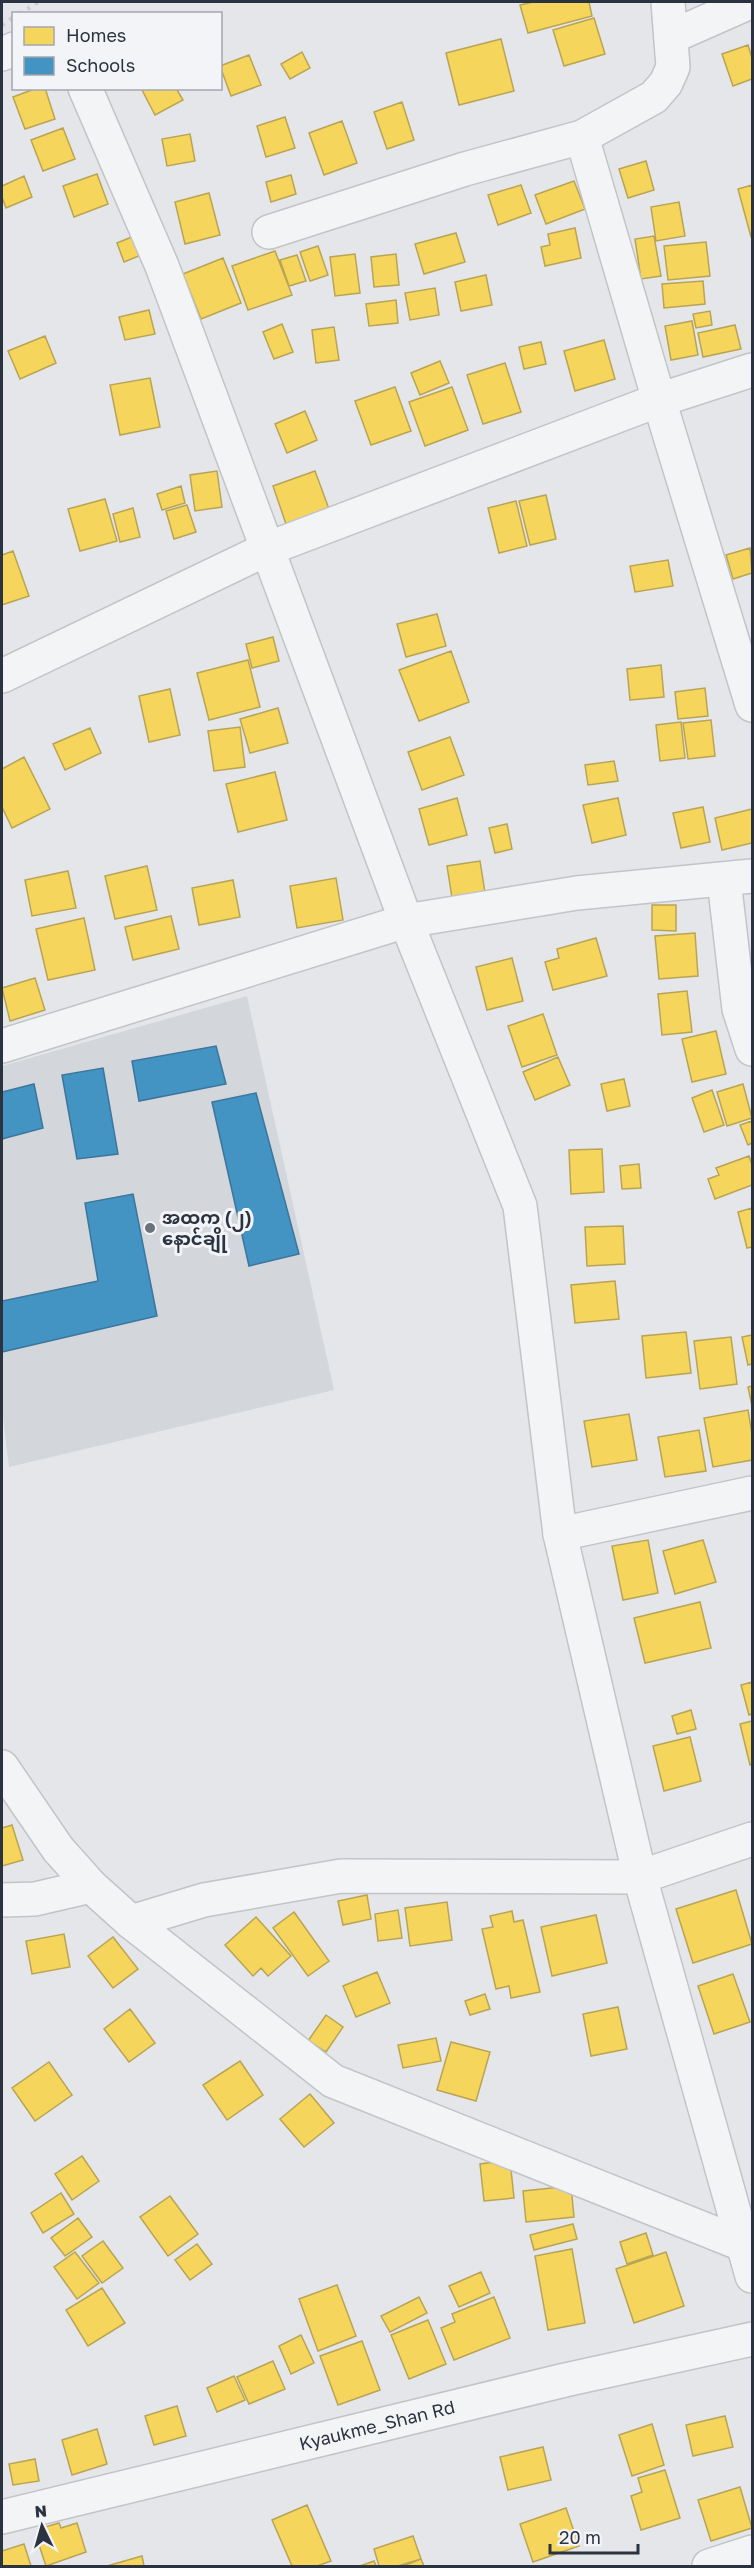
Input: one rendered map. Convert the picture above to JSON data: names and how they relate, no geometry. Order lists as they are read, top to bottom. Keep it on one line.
{"streets":{"street":["Kyaukme_Shan Rd"]},"places":["အထက (၂) နောင်ချို"],"legend":["Homes","Schools"],"scale_bar":"20 m","north":"top"}
